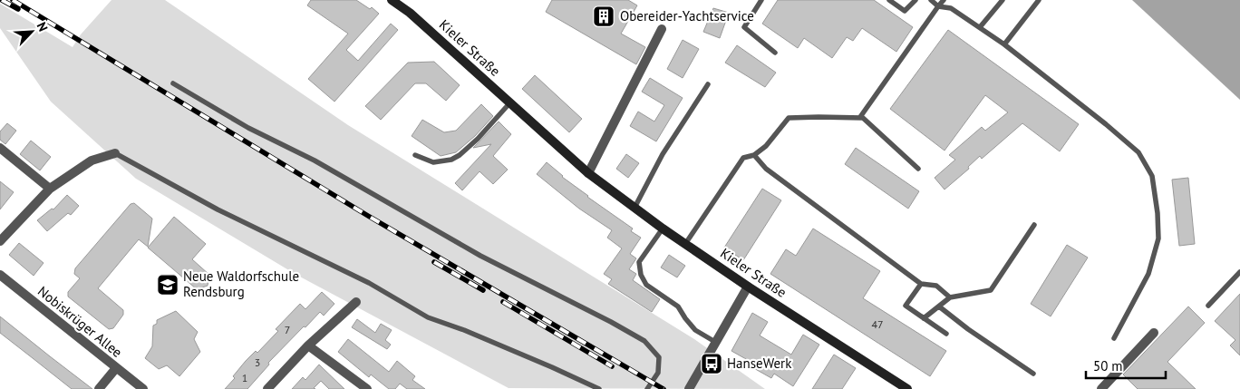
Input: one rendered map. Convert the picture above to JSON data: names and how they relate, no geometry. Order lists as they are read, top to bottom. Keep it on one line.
{"streets":{"main road":["Kieler Straße"],"street":["Nobiskrüger Allee"]},"places":{"building":["Obereider-Yachtservice"],"school or university":["Neue Waldorfschule Rendsburg"],"bus stop":["HanseWerk"]},"house_numbers":["47","7","3","1"],"scale_bar":"50 m","north":"top right"}
